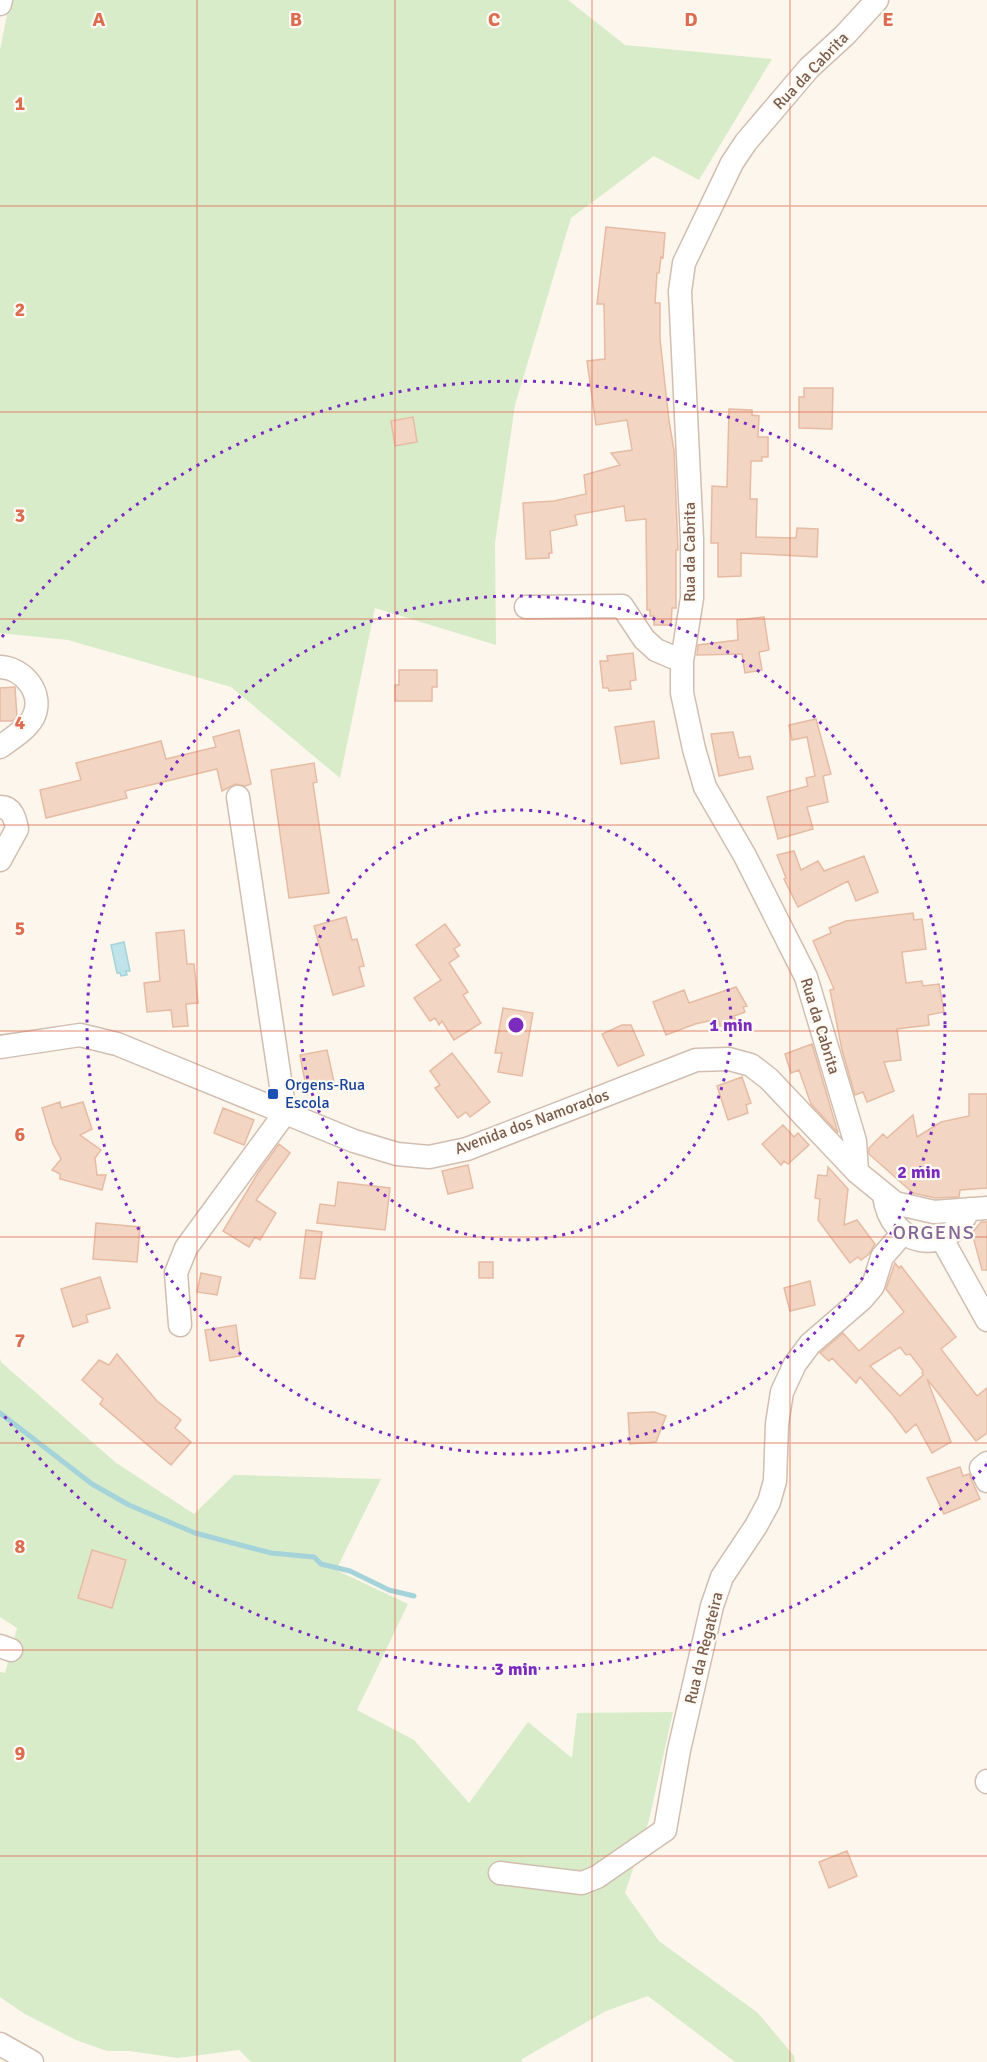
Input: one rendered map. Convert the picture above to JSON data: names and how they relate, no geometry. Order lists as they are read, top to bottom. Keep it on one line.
{"streets":{"street":["Rua da Cabrita","Avenida dos Namorados","Rua da Regateira"]},"crossings":[["Rua da Cabrita","Avenida dos Namorados"]],"districts":["ORGENS"],"places":{"transit":["Orgens-Rua Escola"]},"grid":{"columns":["A","B","C","D","E"],"rows":["1","2","3","4","5","6","7","8","9"]},"rings":["1 min","2 min","3 min"]}
